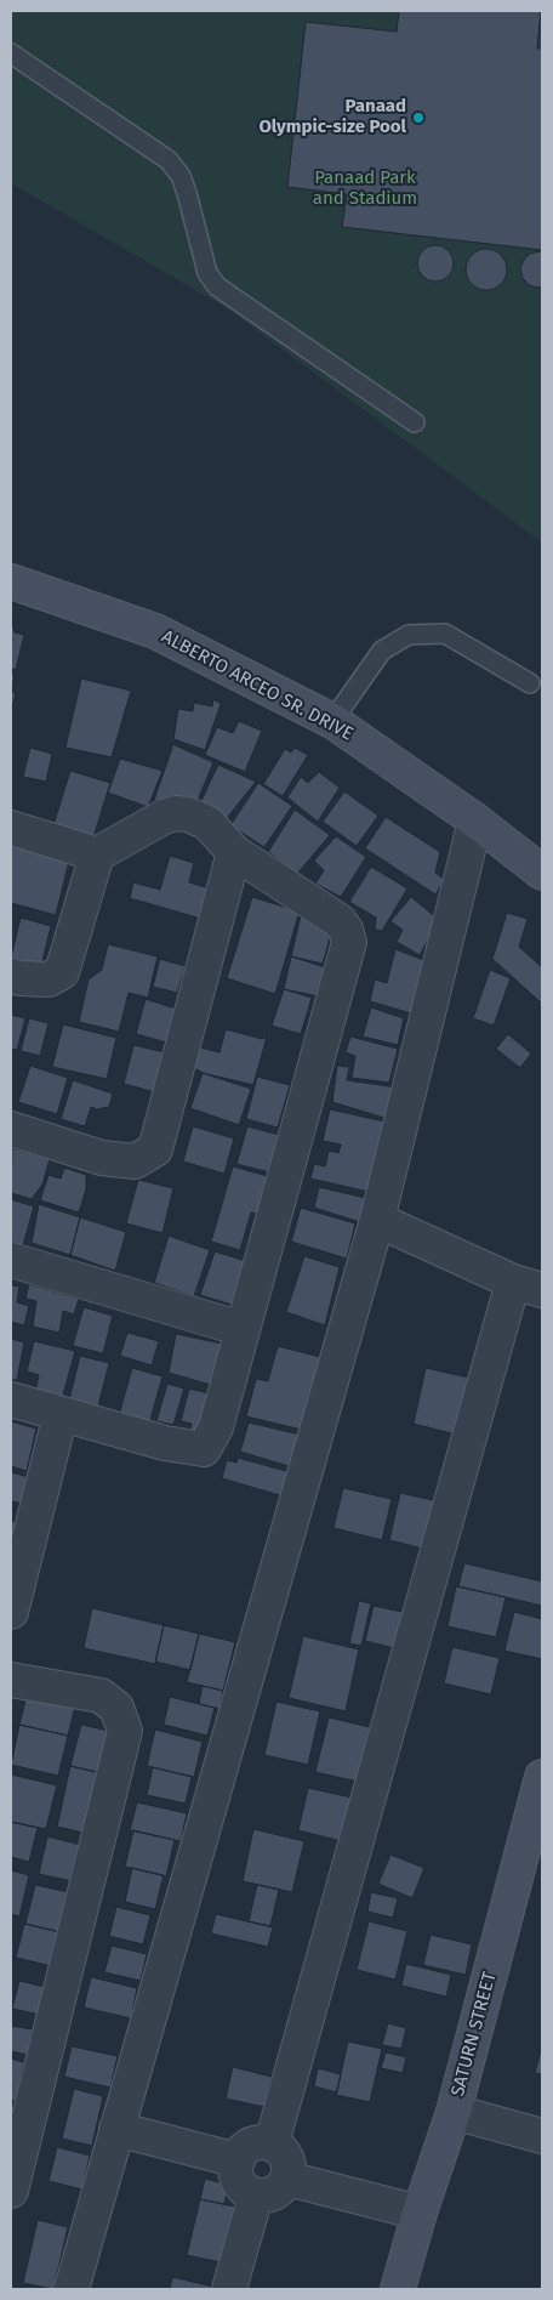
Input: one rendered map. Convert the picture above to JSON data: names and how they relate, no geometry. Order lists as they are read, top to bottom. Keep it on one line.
{"streets":{"street":["ALBERTO ARCEO SR. DRIVE","SATURN STREET"]},"parks":["Panaad Park and Stadium"],"places":["Panaad Olympic-size Pool"]}
